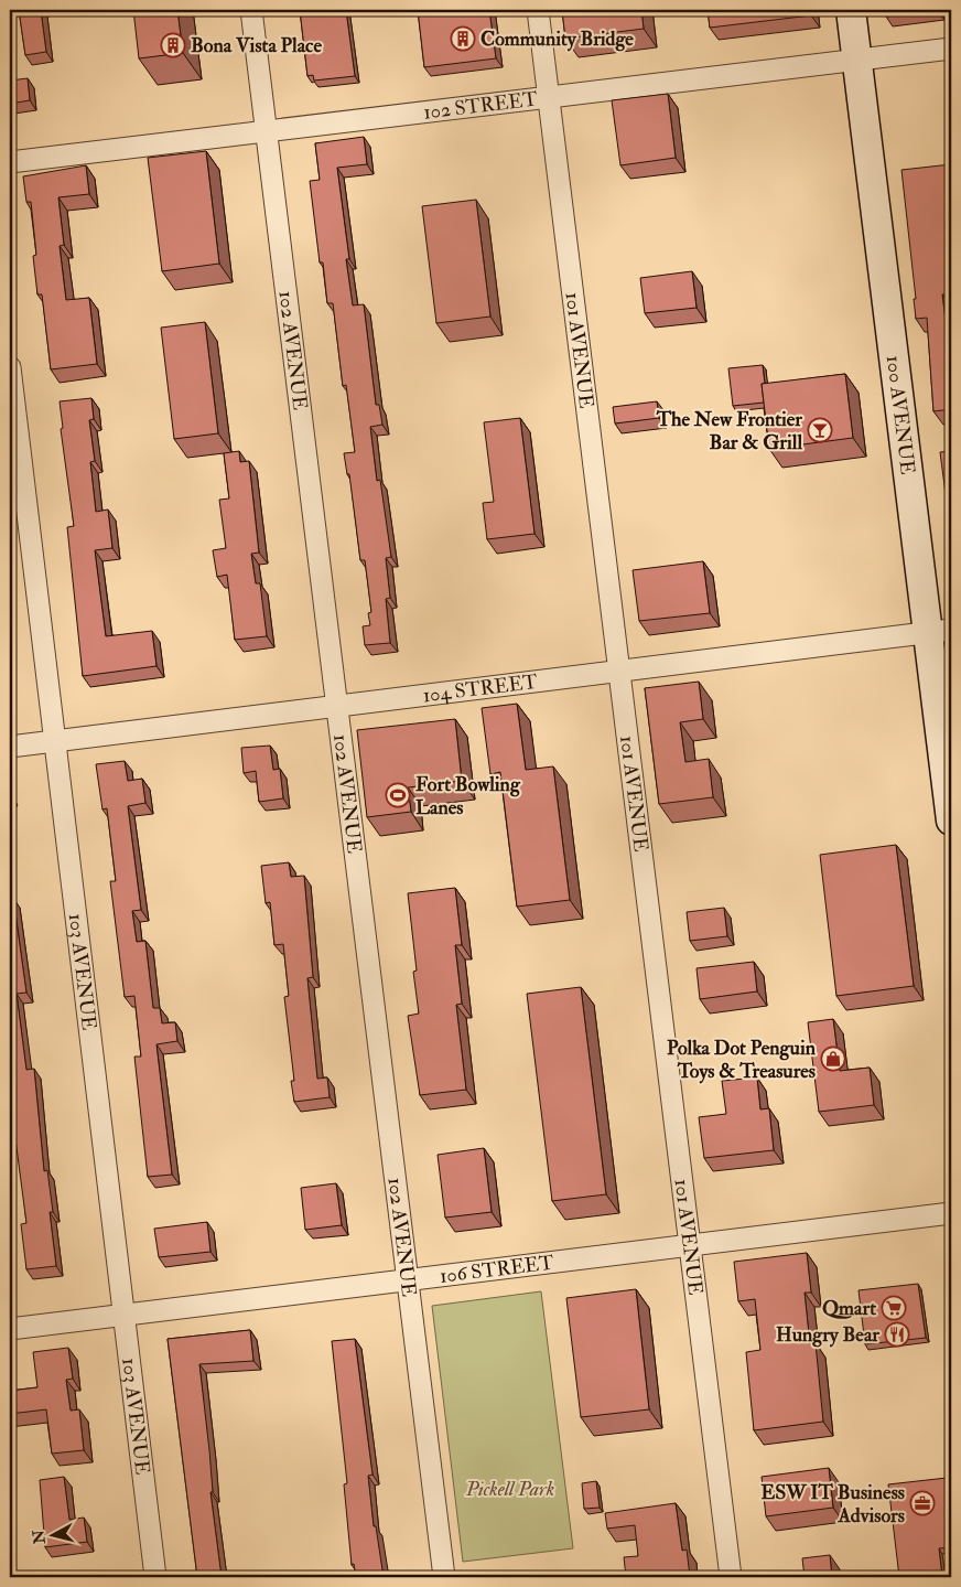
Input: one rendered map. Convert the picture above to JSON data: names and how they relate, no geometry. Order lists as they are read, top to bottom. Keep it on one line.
{"streets":{"main road":["100 AVENUE"],"street":["102 STREET","102 AVENUE","101 AVENUE","104 STREET","103 AVENUE","106 STREET"]},"crossings":[["102 STREET","102 AVENUE"],["102 STREET","101 AVENUE"],["102 STREET","100 AVENUE"],["102 AVENUE","104 STREET"],["102 AVENUE","106 STREET"],["101 AVENUE","104 STREET"],["101 AVENUE","106 STREET"],["100 AVENUE","104 STREET"],["104 STREET","103 AVENUE"],["103 AVENUE","106 STREET"]],"parks":["Pickell Park"],"places":{"building":["Community Bridge","Bona Vista Place"],"bar":["The New Frontier Bar & Grill"],"sports":["Fort Bowling Lanes"],"shop":["Polka Dot Penguin Toys & Treasures"],"supermarket":["Qmart"],"restaurant":["Hungry Bear"],"office":["ESW IT Business Advisors"]},"north":"left"}
